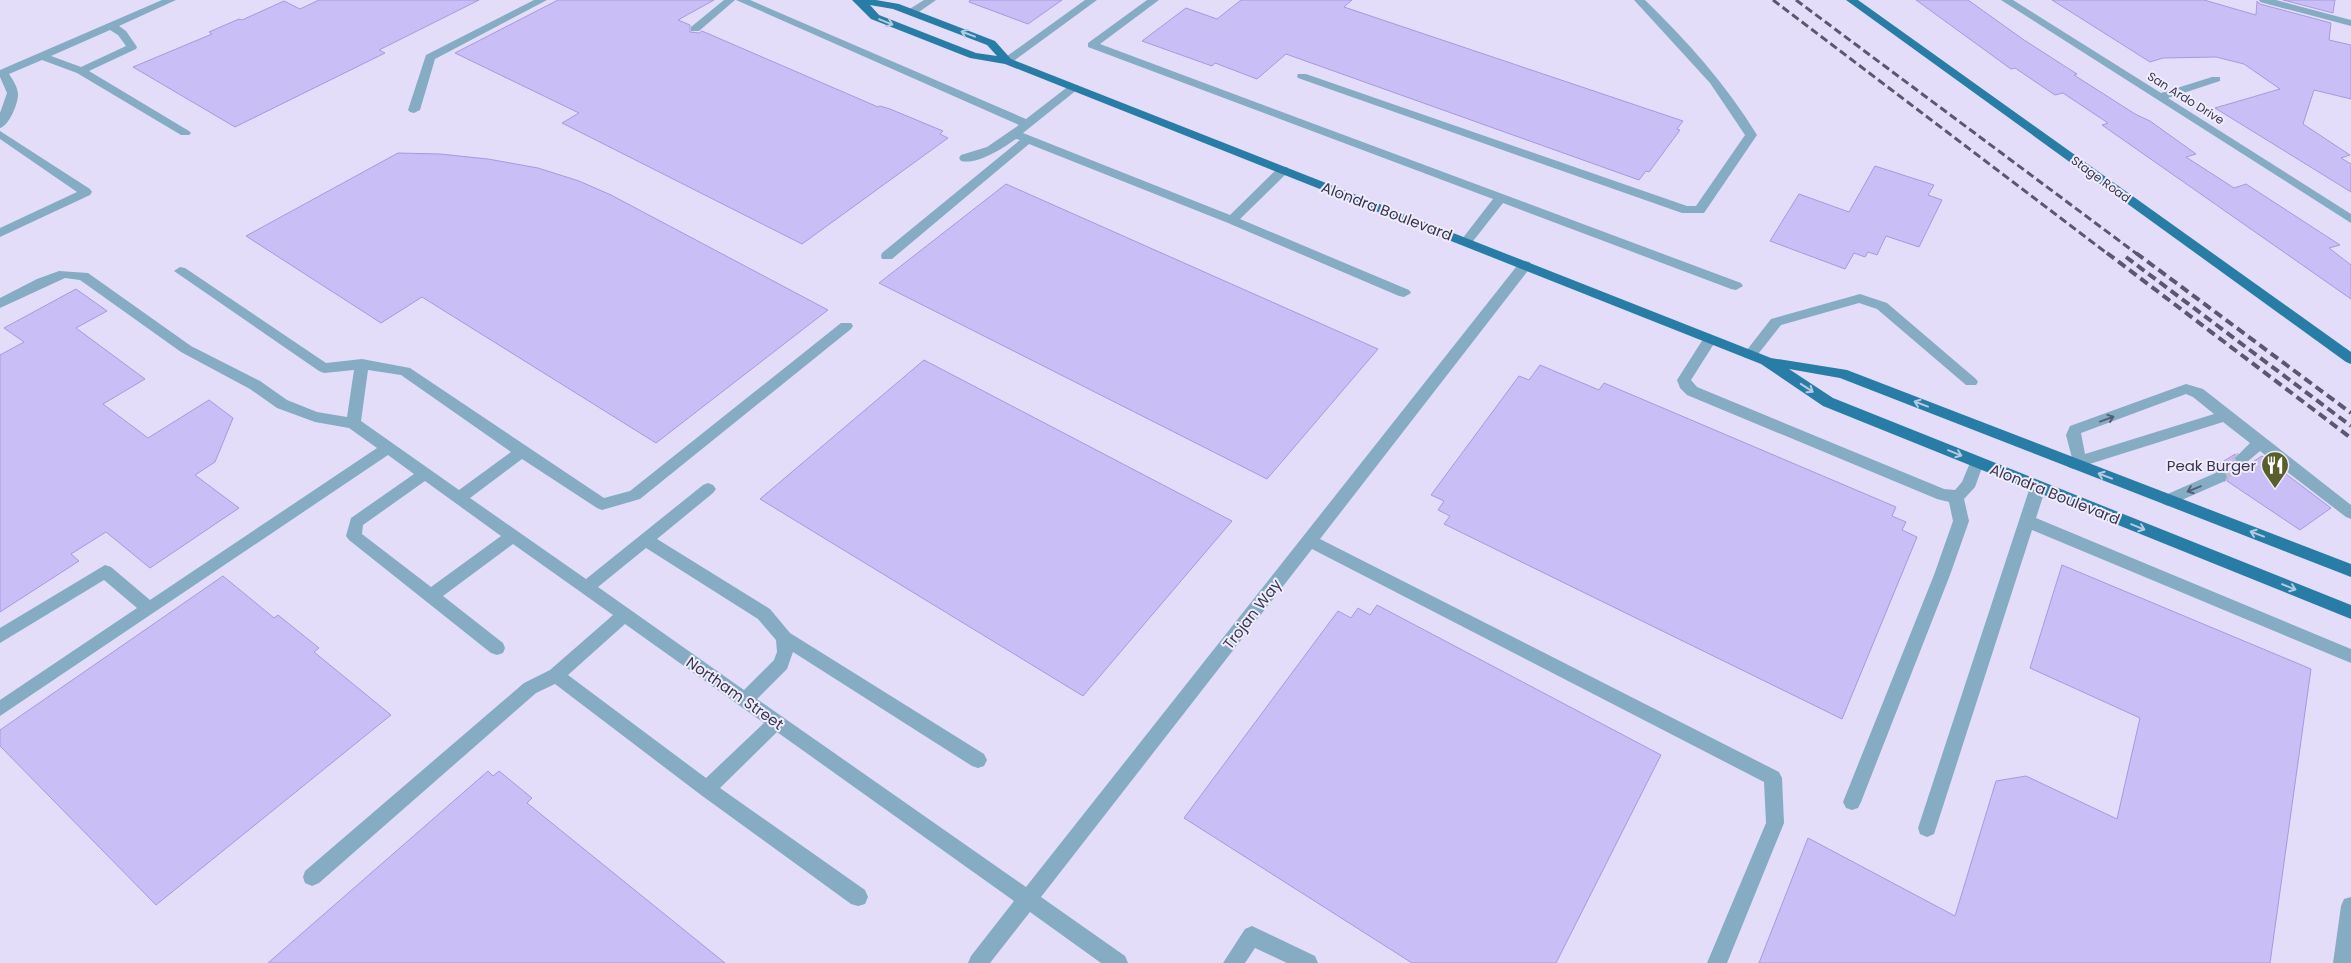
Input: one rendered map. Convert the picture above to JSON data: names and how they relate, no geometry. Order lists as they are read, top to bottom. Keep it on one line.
{"streets":{"main road":["Stage Road","Alondra Boulevard"],"street":["San Ardo Drive","Trojan Way","Northam Street"]},"crossings":[["Alondra Boulevard","Trojan Way"],["Trojan Way","Northam Street"]],"places":{"restaurant":["Peak Burger"]}}
